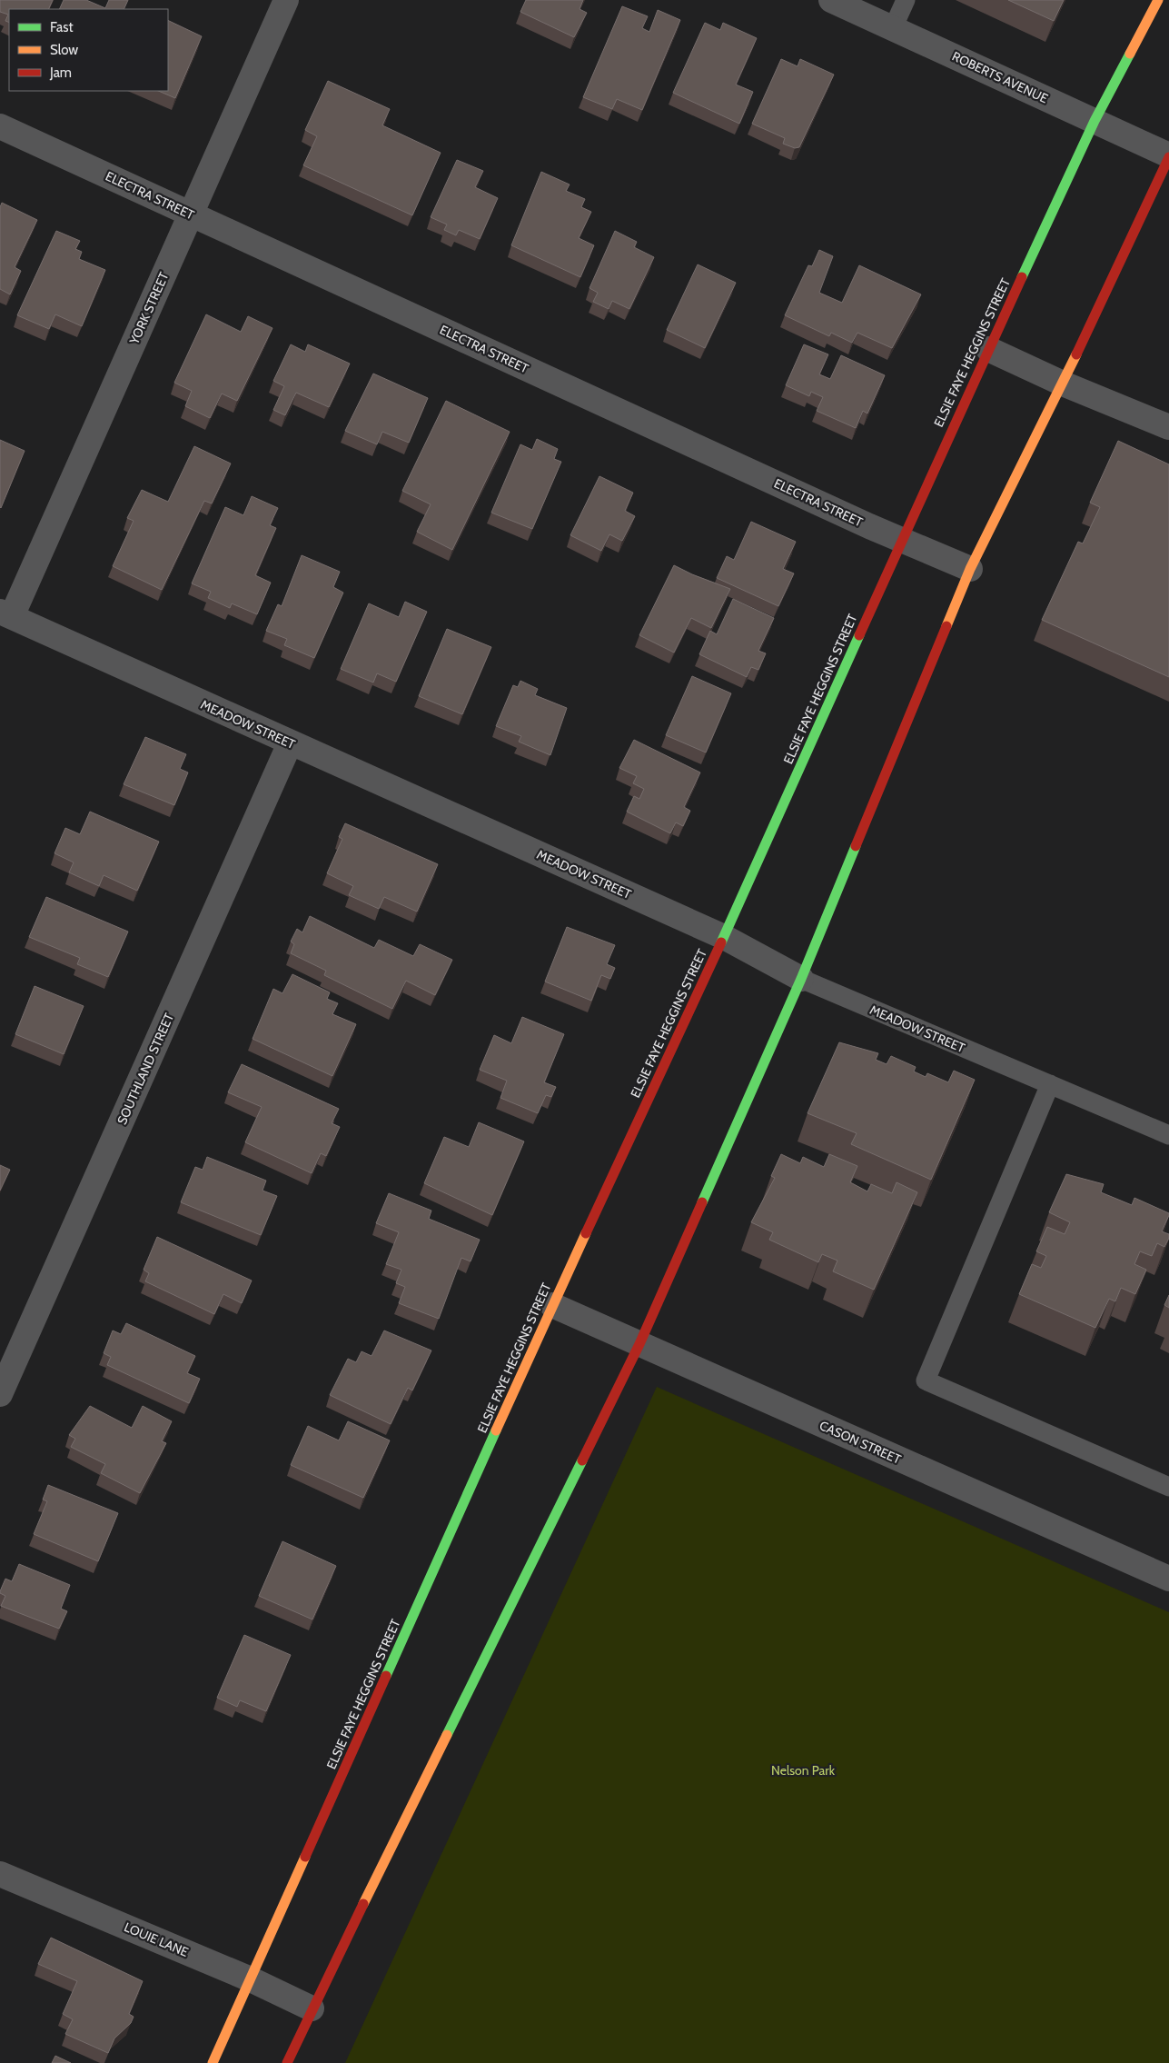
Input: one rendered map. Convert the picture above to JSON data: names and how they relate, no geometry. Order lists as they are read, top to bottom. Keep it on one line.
{"streets":{"main road":["ELSIE FAYE HEGGINS STREET"],"street":["ROBERTS AVENUE","ELECTRA STREET","YORK STREET","MEADOW STREET","SOUTHLAND STREET","CASON STREET","LOUIE LANE"]},"crossings":[["ROBERTS AVENUE","ELSIE FAYE HEGGINS STREET"],["ELECTRA STREET","YORK STREET"],["ELECTRA STREET","ELSIE FAYE HEGGINS STREET"],["YORK STREET","MEADOW STREET"],["ELSIE FAYE HEGGINS STREET","MEADOW STREET"],["ELSIE FAYE HEGGINS STREET","CASON STREET"],["ELSIE FAYE HEGGINS STREET","LOUIE LANE"],["MEADOW STREET","SOUTHLAND STREET"]],"parks":["Nelson Park"],"legend":["Fast","Slow","Jam"]}
